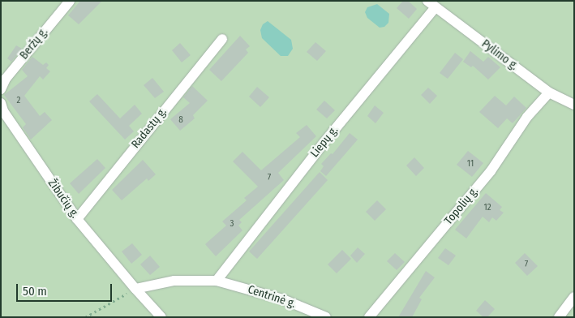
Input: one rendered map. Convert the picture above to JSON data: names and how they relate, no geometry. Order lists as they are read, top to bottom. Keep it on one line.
{"streets":{"street":["Beržų g.","Pylimo g.","Radastų g.","Liepų g.","Žibučių g.","Topolių g.","Centrinė g."]},"crossings":[["Pylimo g.","Liepų g."],["Pylimo g.","Topolių g."],["Radastų g.","Žibučių g."],["Liepų g.","Centrinė g."]],"house_numbers":["2","8","11","7","12","3","7"],"scale_bar":"50 m"}
